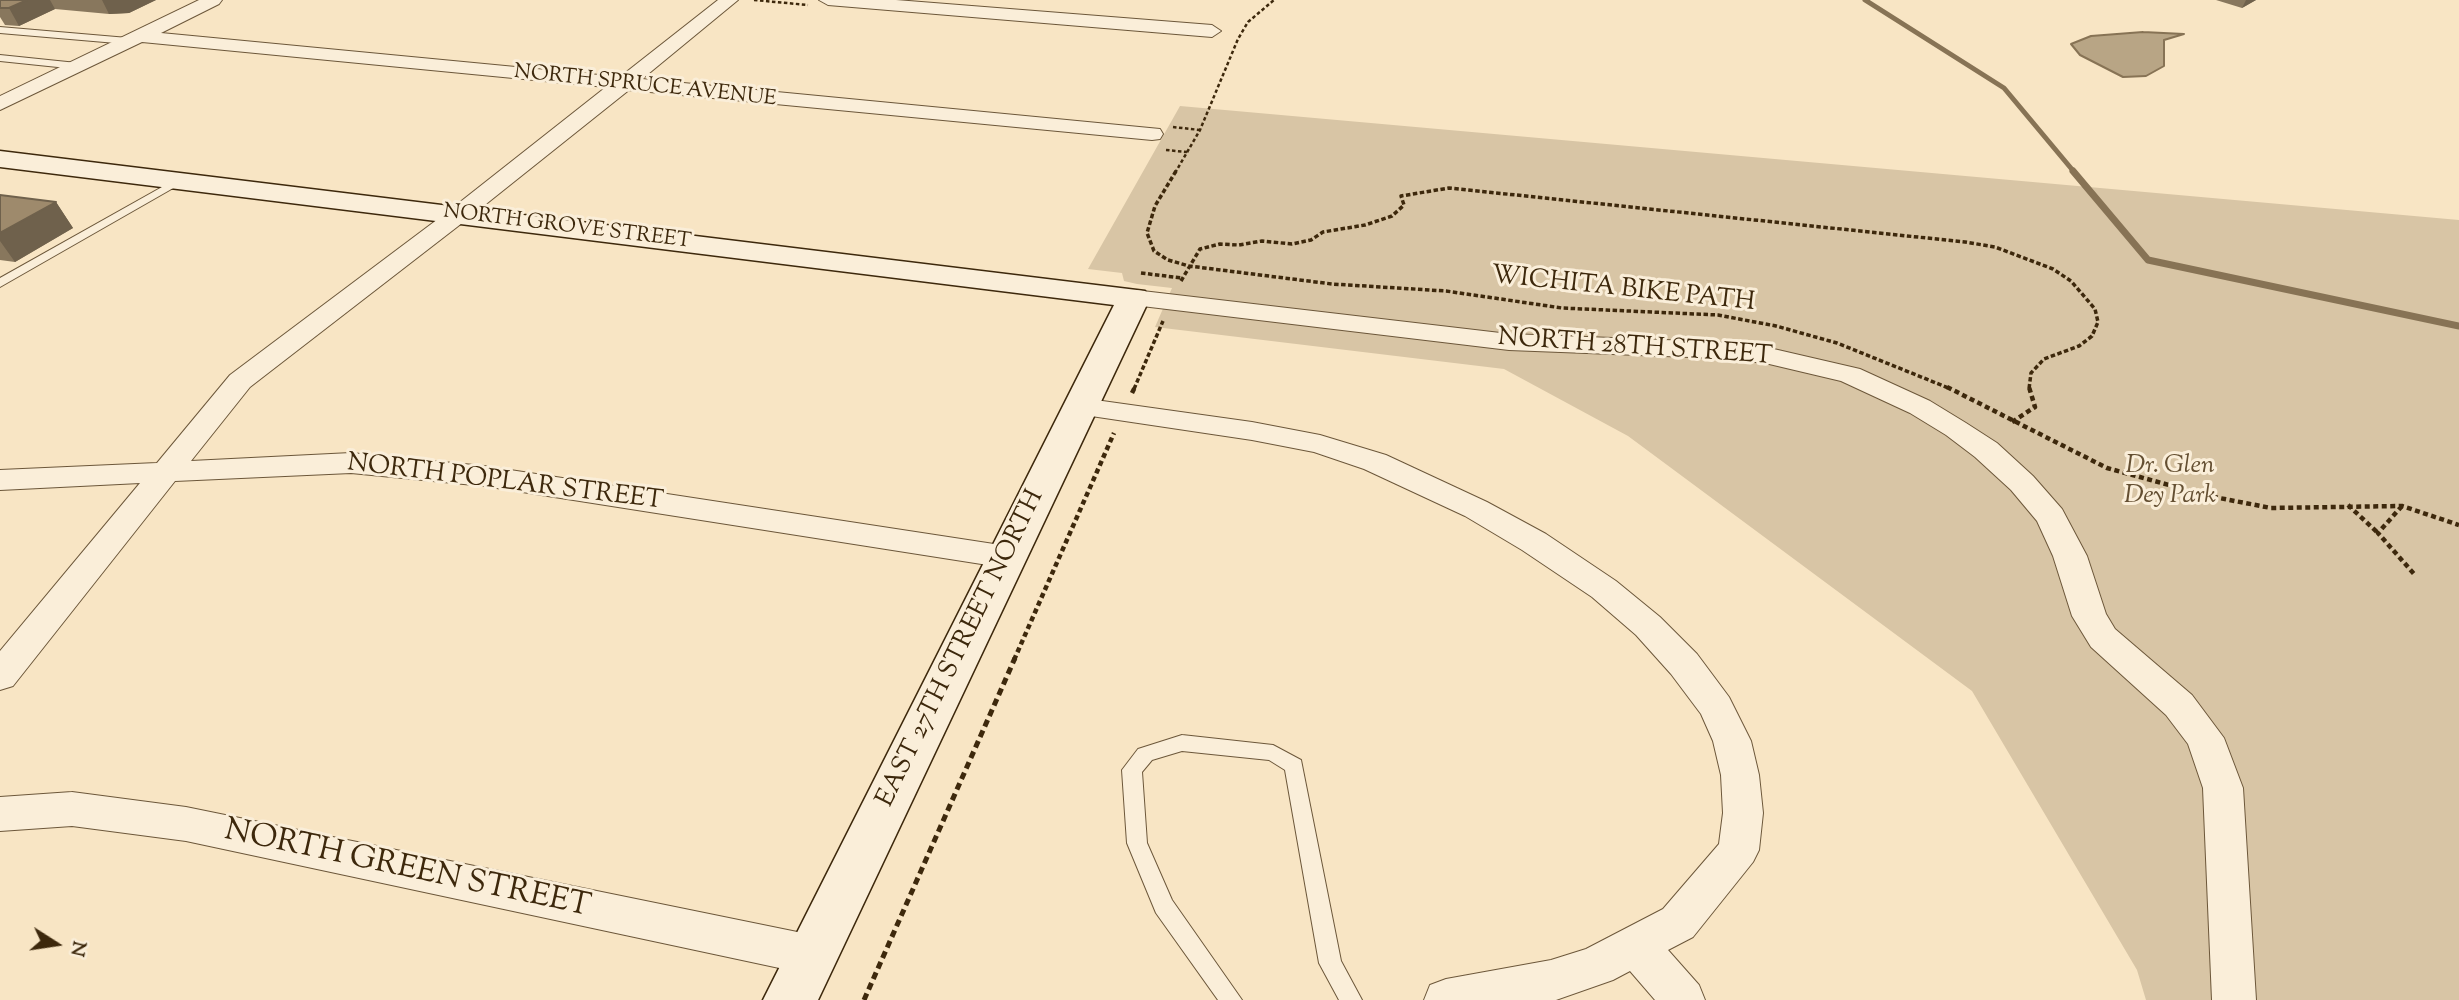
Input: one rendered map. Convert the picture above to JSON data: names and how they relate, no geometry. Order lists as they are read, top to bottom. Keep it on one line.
{"streets":{"street":["NORTH SPRUCE AVENUE","NORTH GROVE STREET","NORTH 28TH STREET","NORTH POPLAR STREET","EAST 27TH STREET NORTH","NORTH GREEN STREET"],"path":["WICHITA BIKE PATH"]},"crossings":[["NORTH GROVE STREET","NORTH 28TH STREET"],["NORTH GROVE STREET","EAST 27TH STREET NORTH"],["NORTH 28TH STREET","EAST 27TH STREET NORTH"],["NORTH POPLAR STREET","EAST 27TH STREET NORTH"],["EAST 27TH STREET NORTH","NORTH GREEN STREET"]],"parks":["Dr. Glen Dey Park"],"north":"right"}
